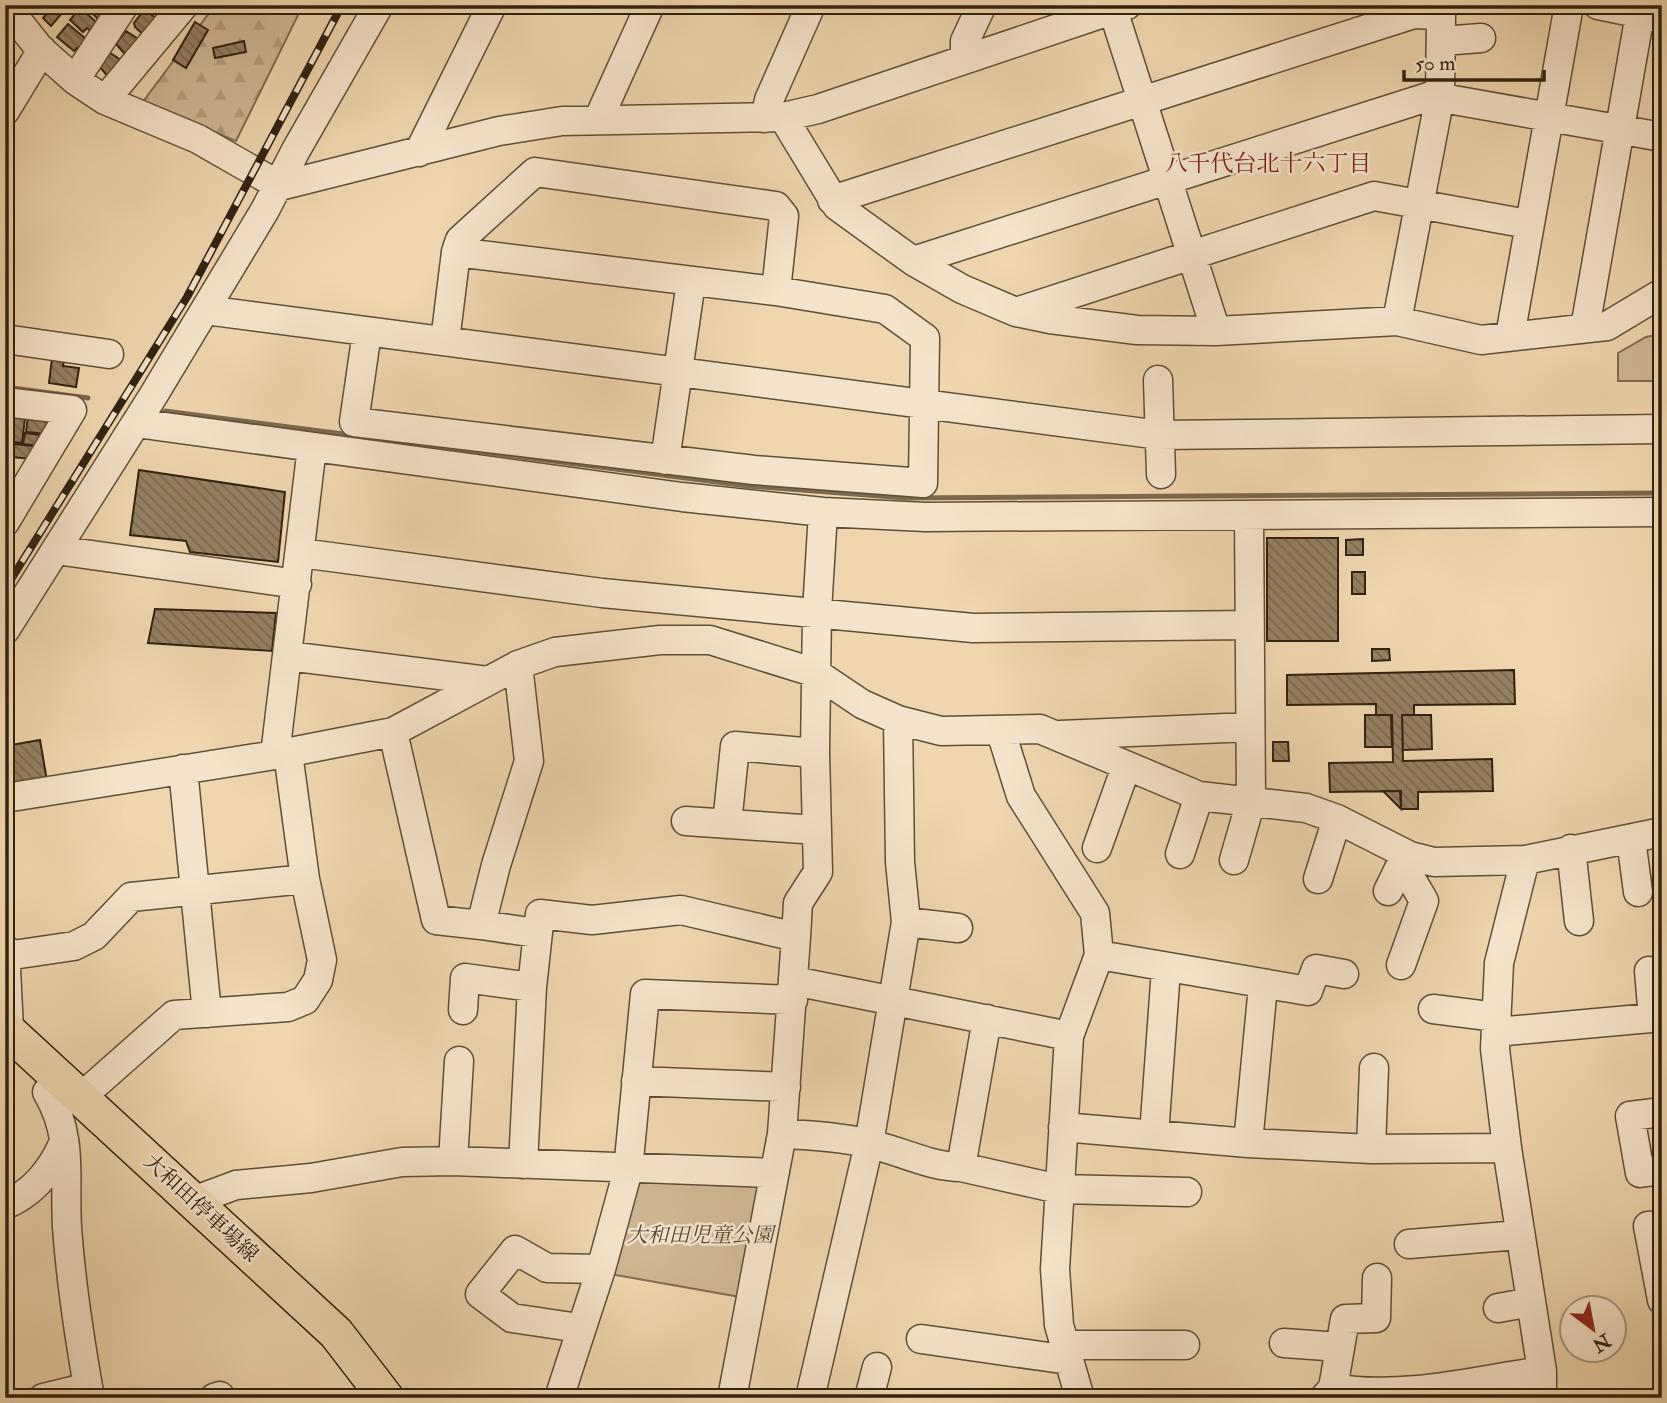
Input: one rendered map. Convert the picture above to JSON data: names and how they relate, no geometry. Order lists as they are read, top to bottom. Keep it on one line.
{"streets":{"main road":["大和田停車場線"]},"districts":["八千代台北十六丁目"],"parks":["大和田児童公園"],"scale_bar":"50 m","north":"bottom right"}
